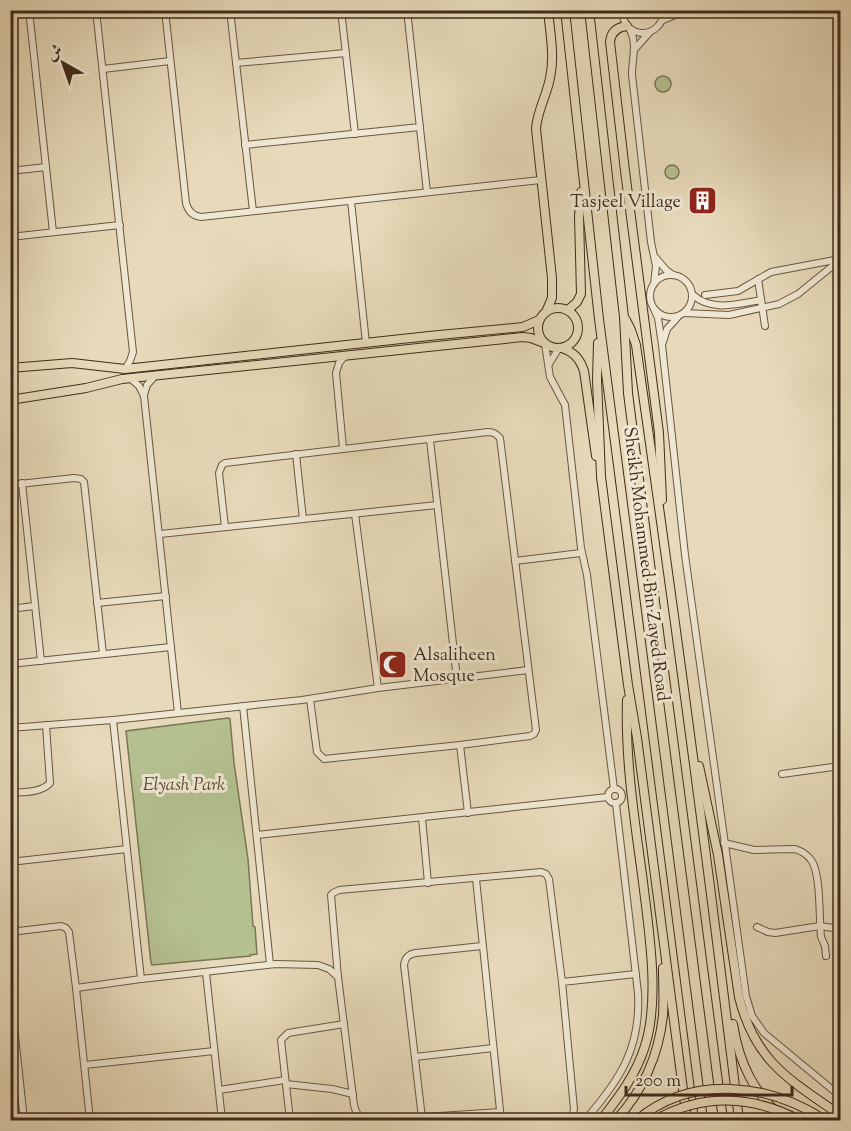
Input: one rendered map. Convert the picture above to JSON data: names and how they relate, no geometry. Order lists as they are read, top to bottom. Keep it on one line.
{"streets":{"highway":["Sheikh Mohammed Bin Zayed Road"]},"parks":["Elyash Park"],"places":{"building":["Tasjeel Village"],"mosque":["Alsaliheen Mosque"]},"scale_bar":"200 m","north":"top left"}
